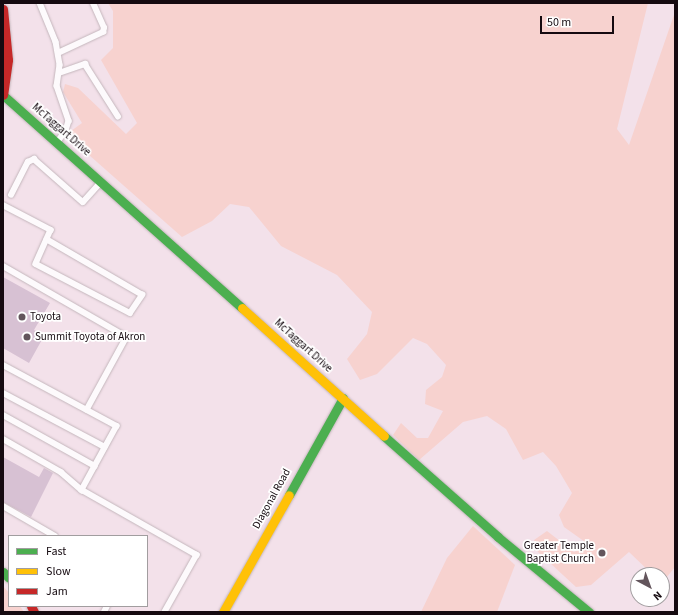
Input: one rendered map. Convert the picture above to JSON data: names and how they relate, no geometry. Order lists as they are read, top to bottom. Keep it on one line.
{"streets":{"main road":["McTaggart Drive","Diagonal Road"]},"crossings":[["McTaggart Drive","Diagonal Road"]],"places":["Toyota","Summit Toyota of Akron","Greater Temple Baptist Church"],"legend":["Fast","Slow","Jam"],"scale_bar":"50 m","north":"bottom right"}
